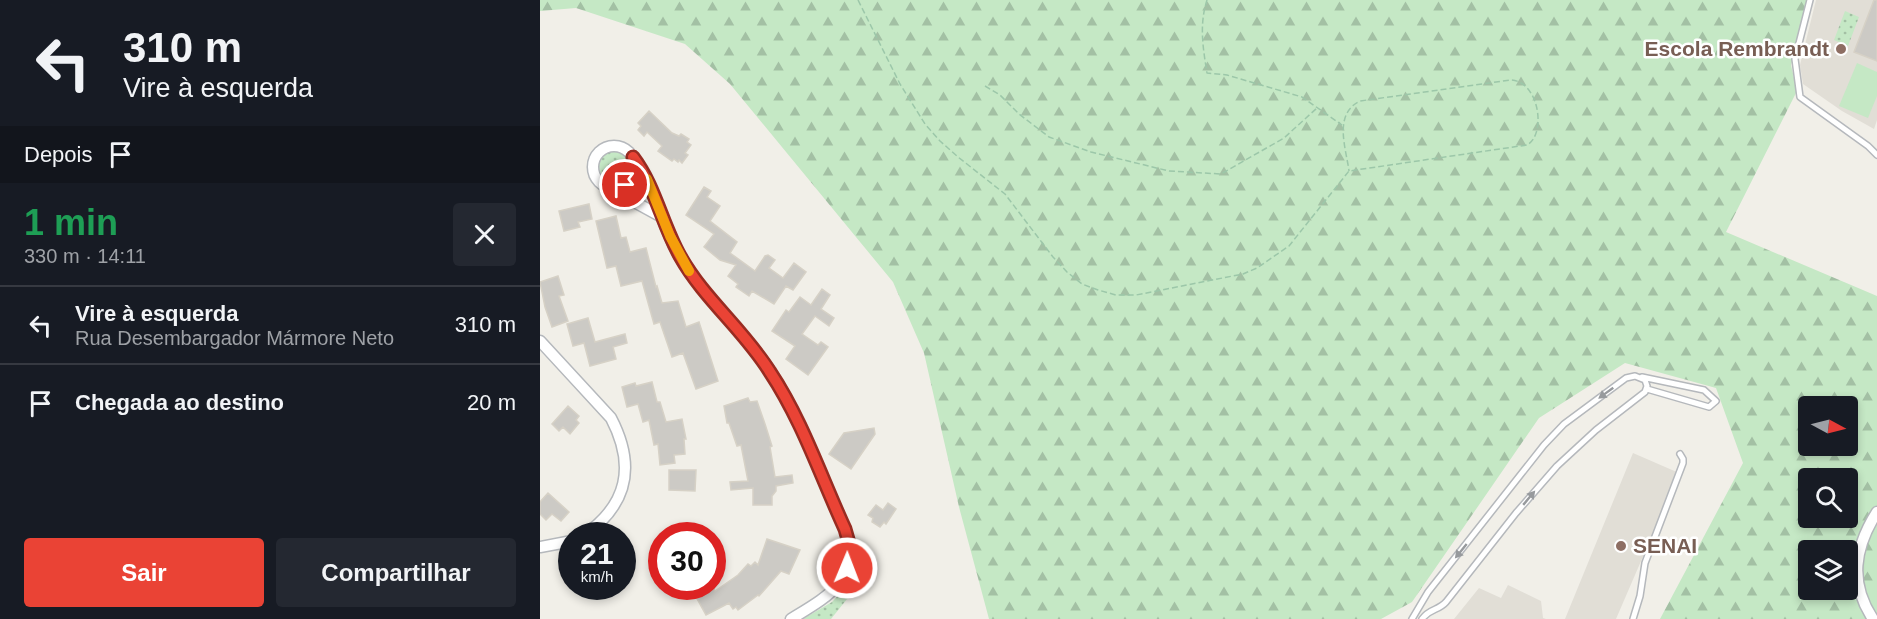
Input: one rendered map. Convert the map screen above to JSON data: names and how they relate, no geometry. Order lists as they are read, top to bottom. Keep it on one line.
{"places":["Escola Rembrandt","SENAI"],"north":"right","page":{"turn":["310 m","Vire à esquerda"],"then":"Depois","heading":["1 min","330 m · 14:11"],"list":[{"name":"Vire à esquerda","note":"Rua Desembargador Mármore Neto","value":"310 m"},{"name":"Chegada ao destino","value":"20 m"}],"speed":"21 km/h","limit":"30","buttons":["Sair","Compartilhar"]}}
